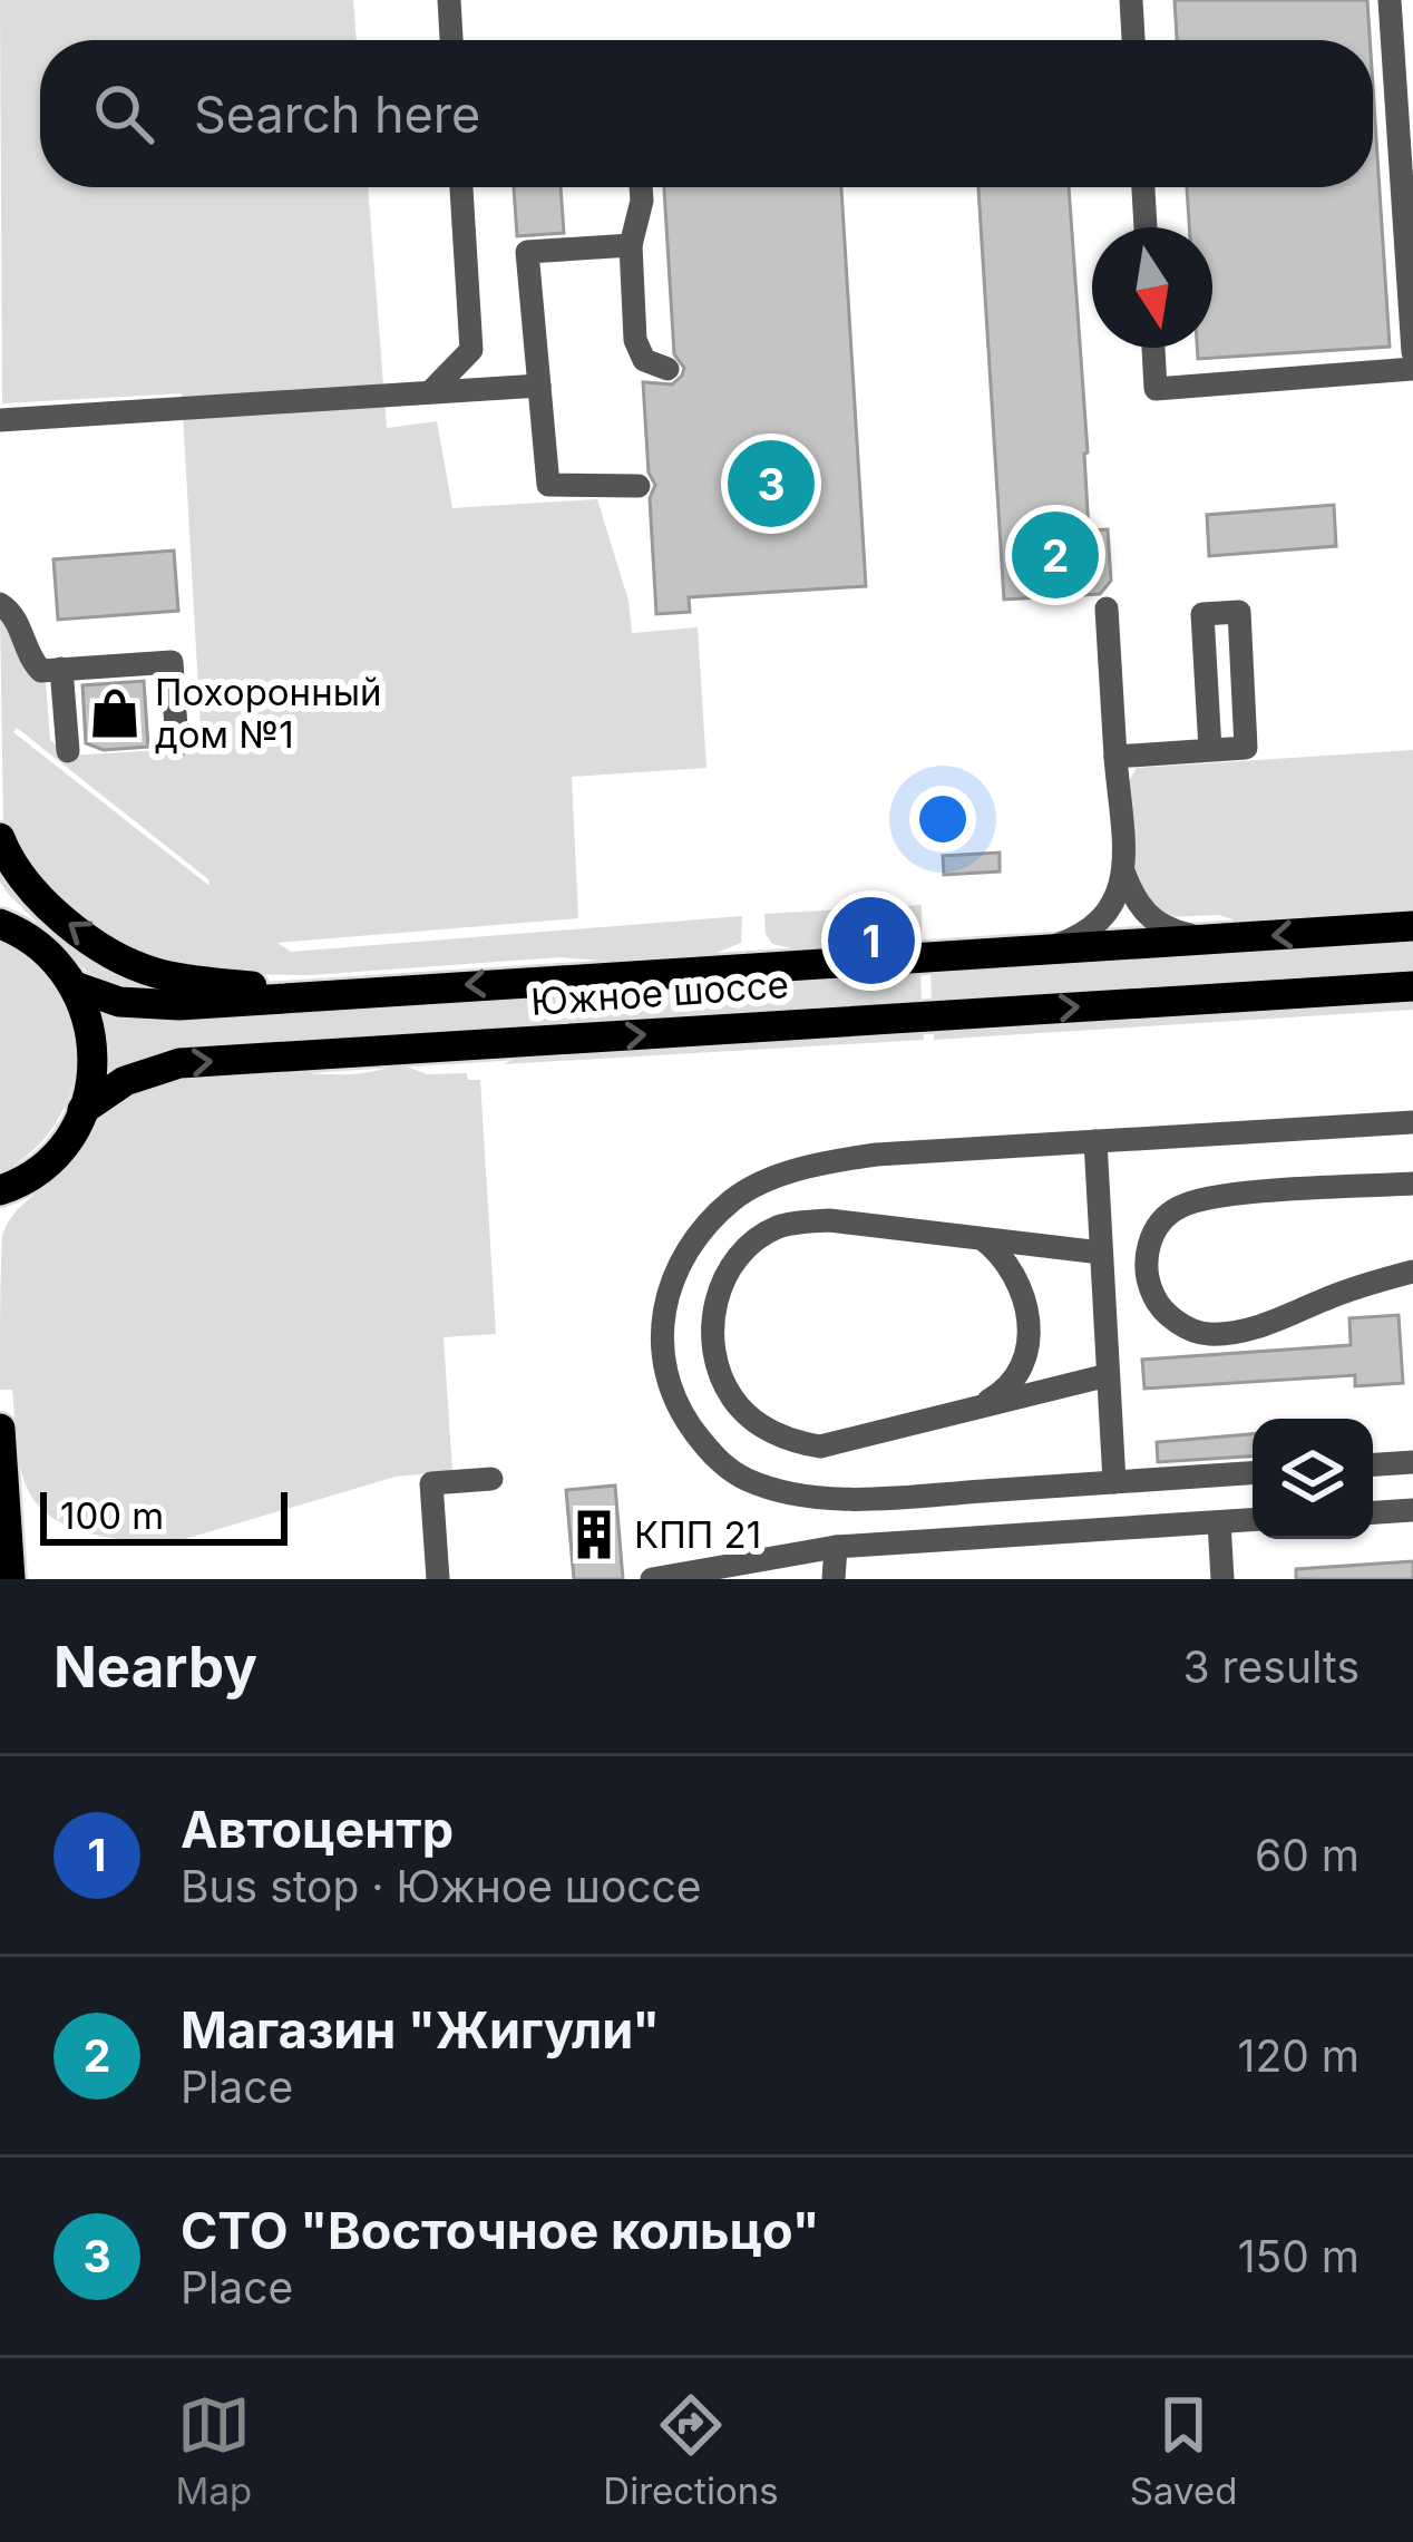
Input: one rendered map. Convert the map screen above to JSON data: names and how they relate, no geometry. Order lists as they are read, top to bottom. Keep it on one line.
{"streets":{"main road":["Южное шоссе"]},"places":{"shop":["Похоронный дом №1"],"building":["КПП 21"]},"scale_bar":"100 m","north":"bottom","page":{"search":"Search here","pins":["3","2","1"],"scale":"100 m","heading":["Nearby","3 results"],"list":[{"mark":"1","name":"Автоцентр","note":"Bus stop · Южное шоссе","value":"60 m"},{"mark":"2","name":"Магазин \"Жигули\"","note":"Place","value":"120 m"},{"mark":"3","name":"СТО \"Восточное кольцо\"","note":"Place","value":"150 m"}],"nav":["Map","Directions","Saved"]}}
